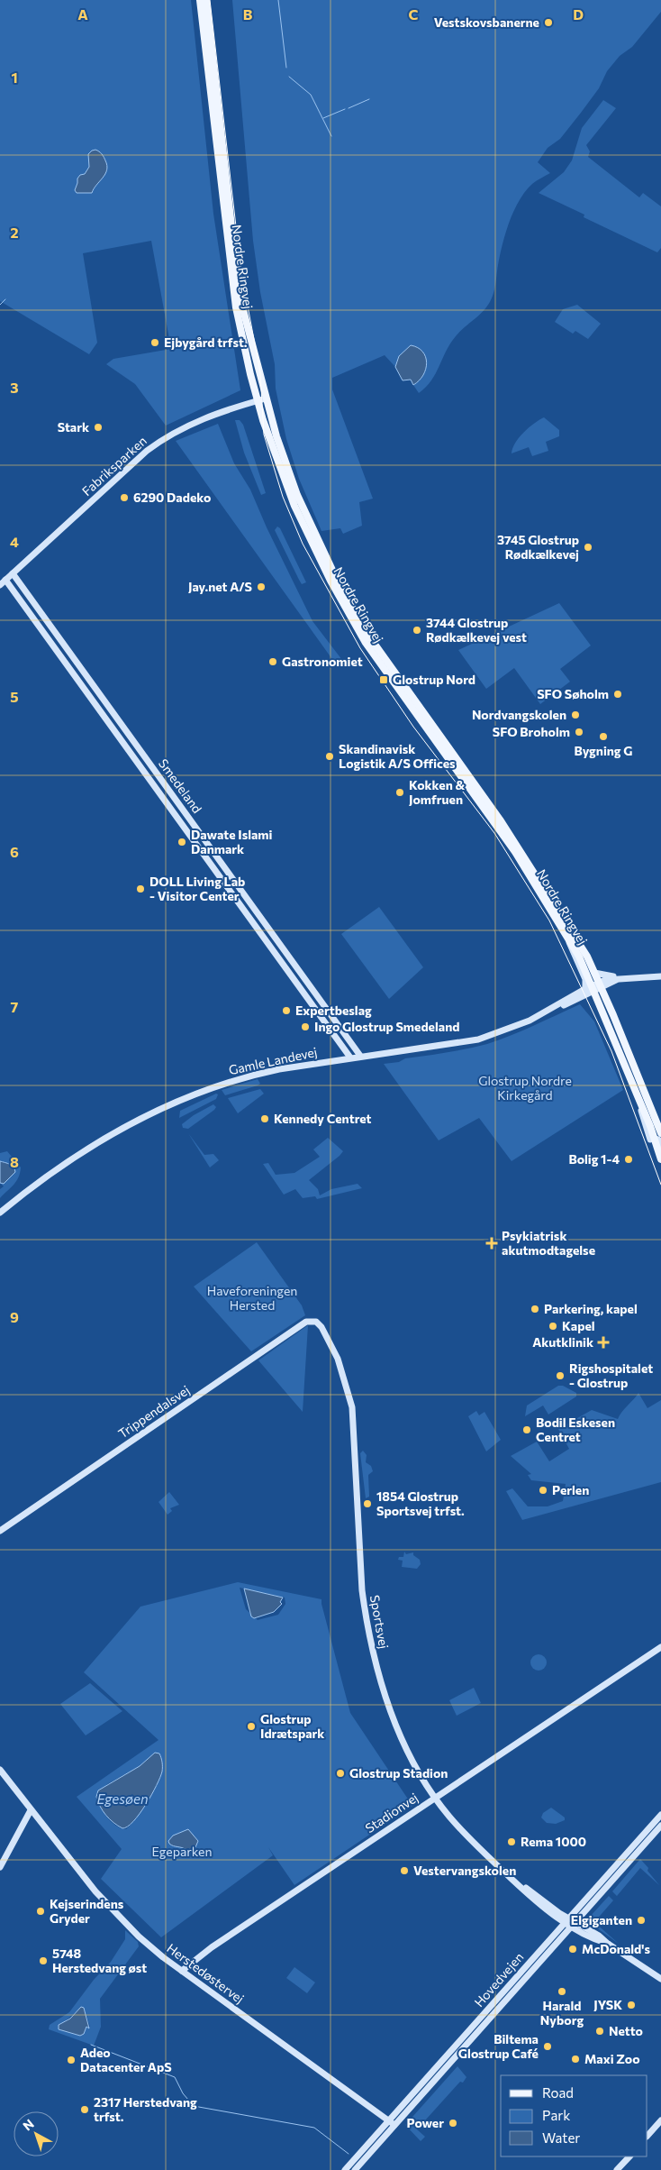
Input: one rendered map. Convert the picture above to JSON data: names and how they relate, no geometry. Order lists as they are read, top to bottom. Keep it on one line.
{"streets":{"main road":["Nordre Ringvej"],"street":["Fabriksparken","Smedeland","Gamle Landevej","Trippendalsvej","Sportsvej","Stadionvej","Herstedøstervej","Hovedvejen"]},"crossings":[["Nordre Ringvej","Fabriksparken"],["Nordre Ringvej","Gamle Landevej"],["Fabriksparken","Smedeland"],["Smedeland","Gamle Landevej"],["Trippendalsvej","Sportsvej"],["Sportsvej","Stadionvej"],["Sportsvej","Hovedvejen"],["Stadionvej","Herstedøstervej"],["Herstedøstervej","Hovedvejen"]],"water":["Egesøen"],"parks":["Glostrup Nordre Kirkegård","Haveforeningen Hersted","Egeparken"],"places":{"other":["Vestskovsbanerne","Ejbygård trfst.","Stark","6290 Dadeko","3745 Glostrup Rødkælkevej","Jay.net A/S","3744 Glostrup Rødkælkevej vest","Gastronomiet","SFO Søholm","Nordvangskolen","SFO Broholm","Bygning G","Skandinavisk Logistik A/S Offices","Kokken & Jomfruen","Dawate Islami Danmark","DOLL Living Lab - Visitor Center","Expertbeslag","Ingo Glostrup Smedeland","Kennedy Centret","Bolig 1-4","Parkering, kapel","Kapel","Rigshospitalet - Glostrup","Bodil Eskesen Centret","Perlen","1854 Glostrup Sportsvej trfst.","Glostrup Idrætspark","Glostrup Stadion","Rema 1000","Vestervangskolen","Kejserindens Gryder","Elgiganten","McDonald's","5748 Herstedvang øst","Harald Nyborg","JYSK","Netto","Biltema Glostrup Café","Maxi Zoo","Adeo Datacenter ApS","2317 Herstedvang trfst.","Power"],"transit":["Glostrup Nord"],"health":["Psykiatrisk akutmodtagelse","Akutklinik"]},"legend":["Road","Park","Water"],"north":"top left","grid":{"columns":["A","B","C","D"],"rows":["1","2","3","4","5","6","7","8","9"]}}
